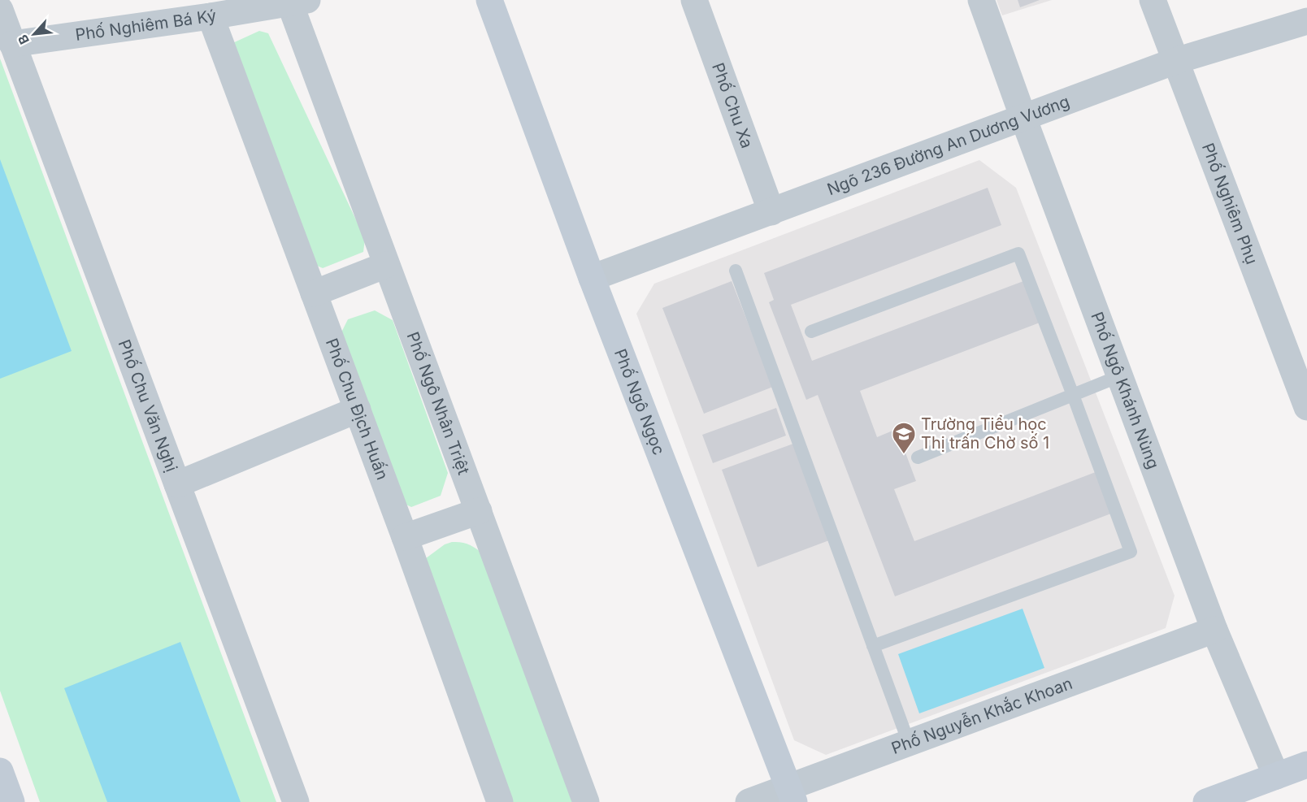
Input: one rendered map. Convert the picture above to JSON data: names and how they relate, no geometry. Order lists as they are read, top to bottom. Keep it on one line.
{"streets":{"street":["Phố Nghiêm Bá Ký","Phố Chu Xa","Ngõ 236 Đường An Dương Vương","Phố Nghiêm Phụ","Phố Ngô Khánh Nùng","Phố Ngô Ngọc","Phố Ngô Nhân Triệt","Phố Chu Văn Nghị","Phố Chu Địch Huấn","Phố Nguyễn Khắc Khoan"]},"crossings":[["Phố Nghiêm Bá Ký","Phố Ngô Nhân Triệt"],["Phố Nghiêm Bá Ký","Phố Chu Văn Nghị"],["Phố Nghiêm Bá Ký","Phố Chu Địch Huấn"],["Phố Chu Xa","Ngõ 236 Đường An Dương Vương"],["Ngõ 236 Đường An Dương Vương","Phố Nghiêm Phụ"],["Ngõ 236 Đường An Dương Vương","Phố Ngô Khánh Nùng"],["Ngõ 236 Đường An Dương Vương","Phố Ngô Ngọc"],["Phố Ngô Khánh Nùng","Phố Nguyễn Khắc Khoan"],["Phố Ngô Ngọc","Phố Nguyễn Khắc Khoan"]],"places":{"school or university":["Trường Tiểu học Thị trấn Chờ số 1"]},"north":"bottom left"}
